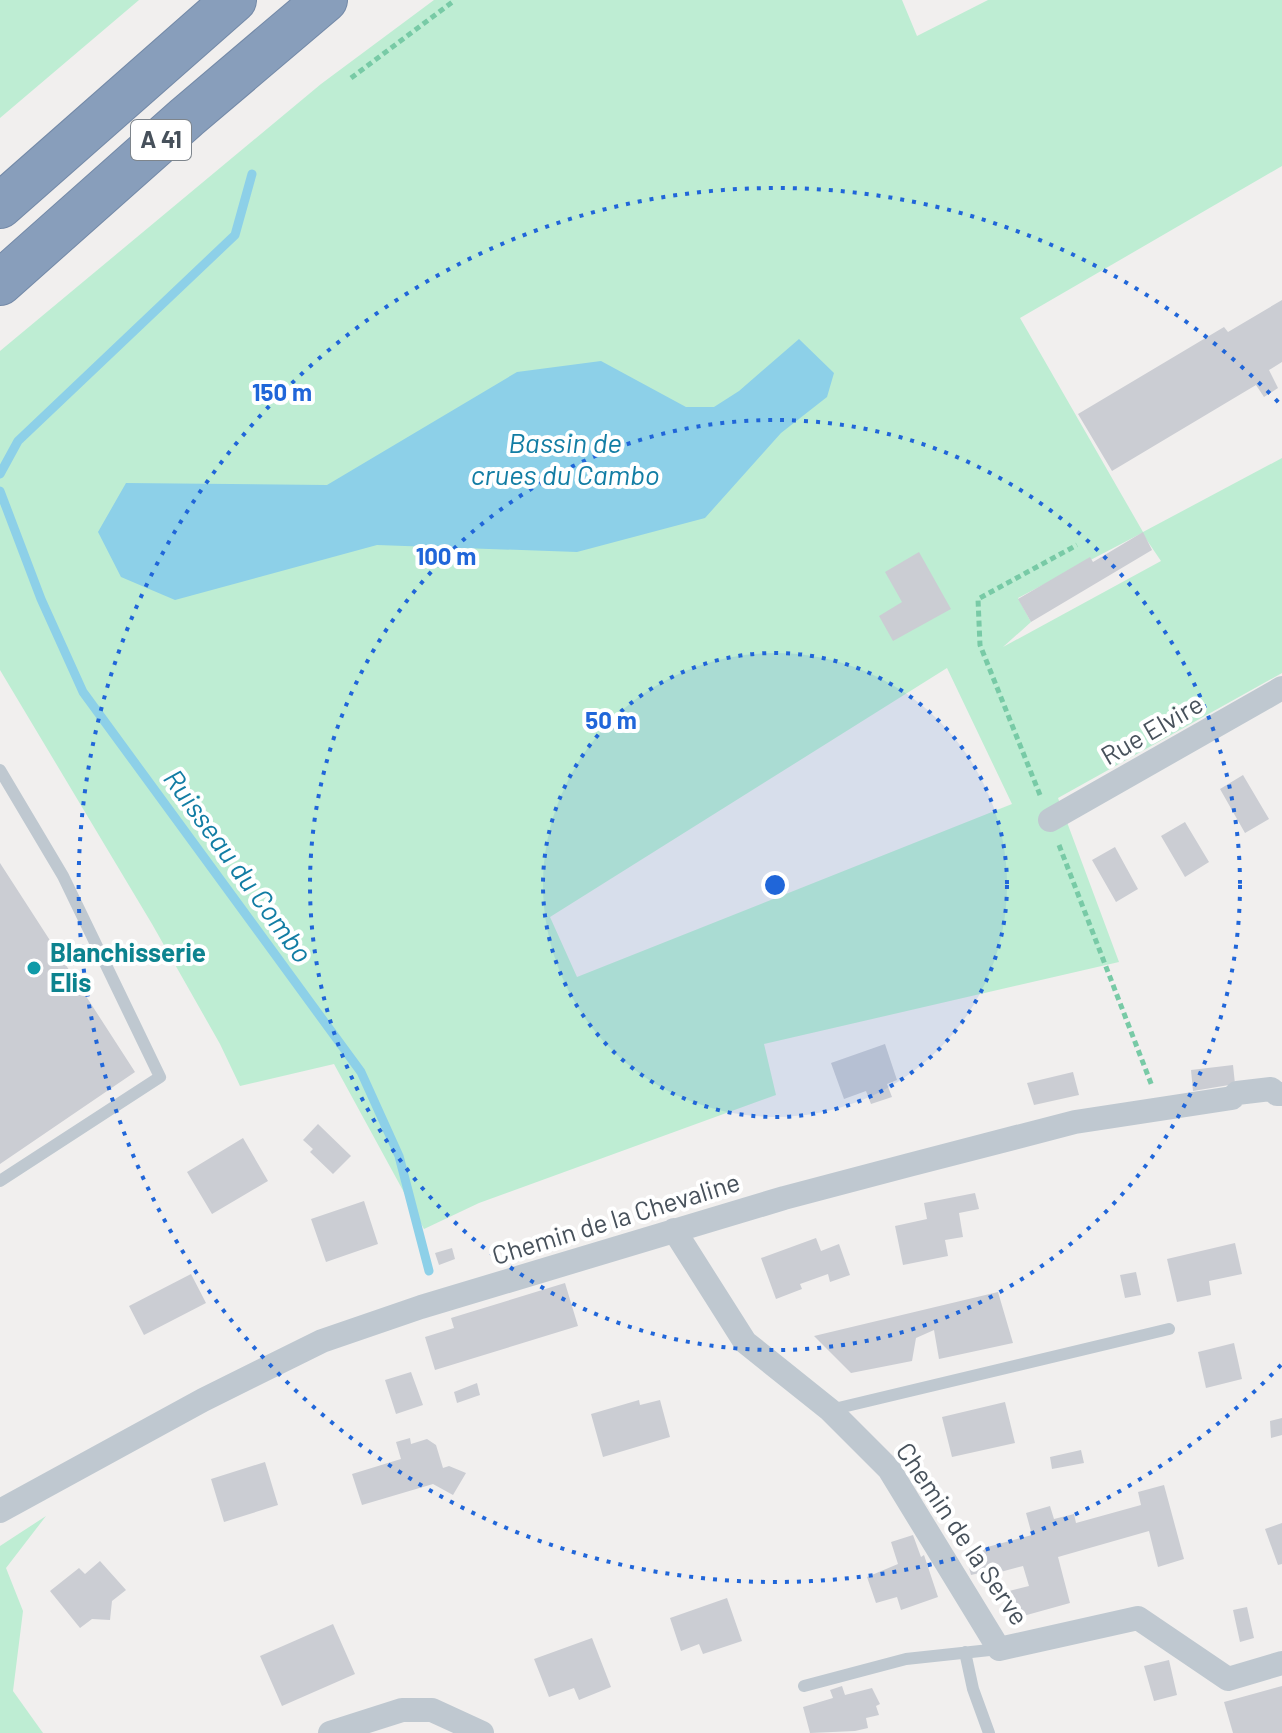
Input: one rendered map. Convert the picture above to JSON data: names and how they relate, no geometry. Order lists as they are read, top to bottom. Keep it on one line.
{"streets":{"highway":["A 41"],"street":["Rue Elvire","Chemin de la Chevaline","Chemin de la Serve"]},"crossings":[["Chemin de la Chevaline","Chemin de la Serve"]],"water":["Bassin de crues du Cambo","Ruisseau du Combo"],"places":["Blanchisserie Elis"],"rings":["150 m","100 m","50 m"]}
